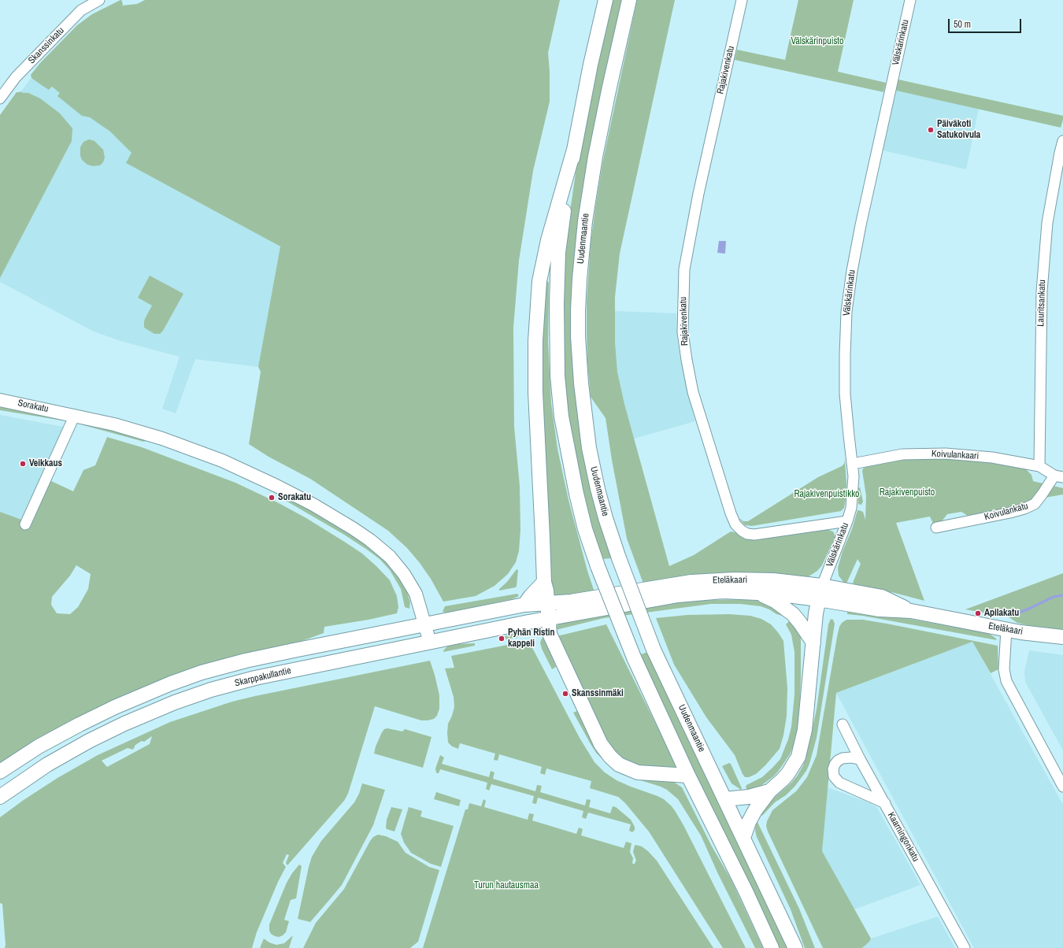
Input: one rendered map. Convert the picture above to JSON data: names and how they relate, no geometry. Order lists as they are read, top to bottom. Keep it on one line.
{"streets":{"main road":["Uudenmaantie","Eteläkaari","Skarppakullantie"],"street":["Välskärinkatu","Skanssinkatu","Rajakivenkatu","Lauritsankatu","Sorakatu","Koivulankaari","Koivulankatu","Kaarningonkatu"]},"crossings":[["Välskärinkatu","Rajakivenkatu"],["Välskärinkatu","Koivulankaari"],["Välskärinkatu","Eteläkaari"],["Lauritsankatu","Koivulankaari"],["Sorakatu","Skarppakullantie"],["Koivulankaari","Koivulankatu"],["Eteläkaari","Skarppakullantie"]],"parks":["Välskärinpuisto","Rajakivenpuisto","Rajakivenpuistikko","Turun hautausmaa"],"places":["Päiväkoti Satukoivula","Veikkaus","Sorakatu","Apilakatu","Pyhän Ristin kappeli","Skanssinmäki"],"scale_bar":"50 m"}
